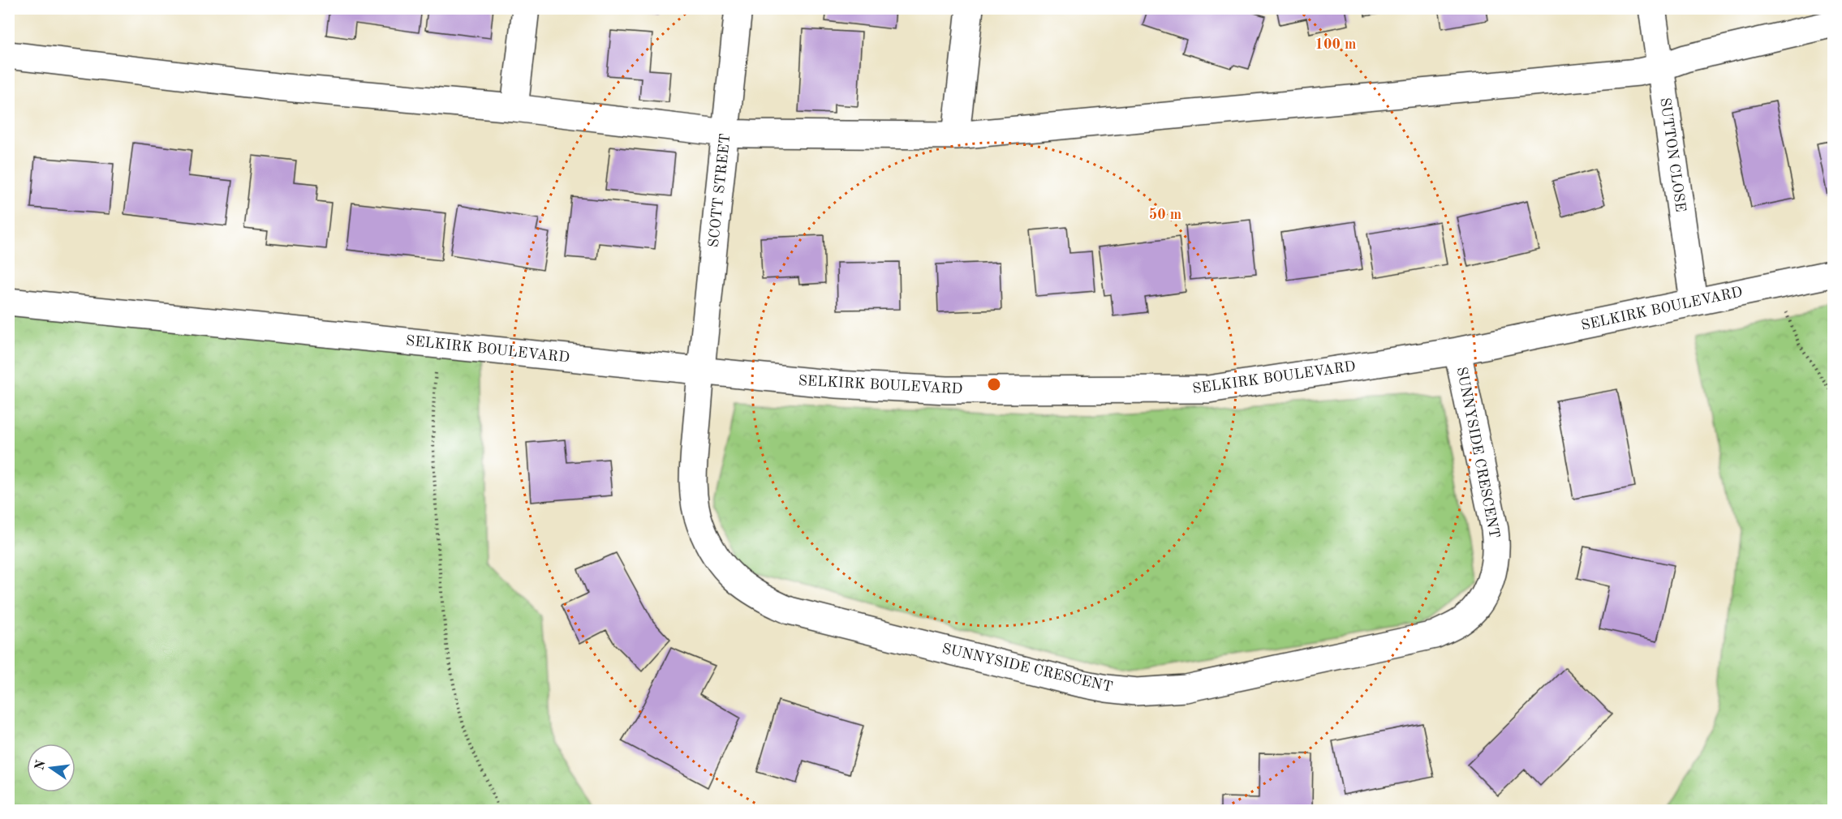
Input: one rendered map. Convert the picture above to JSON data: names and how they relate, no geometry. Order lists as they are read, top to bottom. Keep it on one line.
{"streets":{"street":["SUTTON CLOSE","SCOTT STREET","SELKIRK BOULEVARD","SUNNYSIDE CRESCENT"]},"crossings":[["SUTTON CLOSE","SELKIRK BOULEVARD"],["SCOTT STREET","SELKIRK BOULEVARD"],["SCOTT STREET","SUNNYSIDE CRESCENT"],["SELKIRK BOULEVARD","SUNNYSIDE CRESCENT"]],"north":"left","rings":["100 m","50 m"]}
